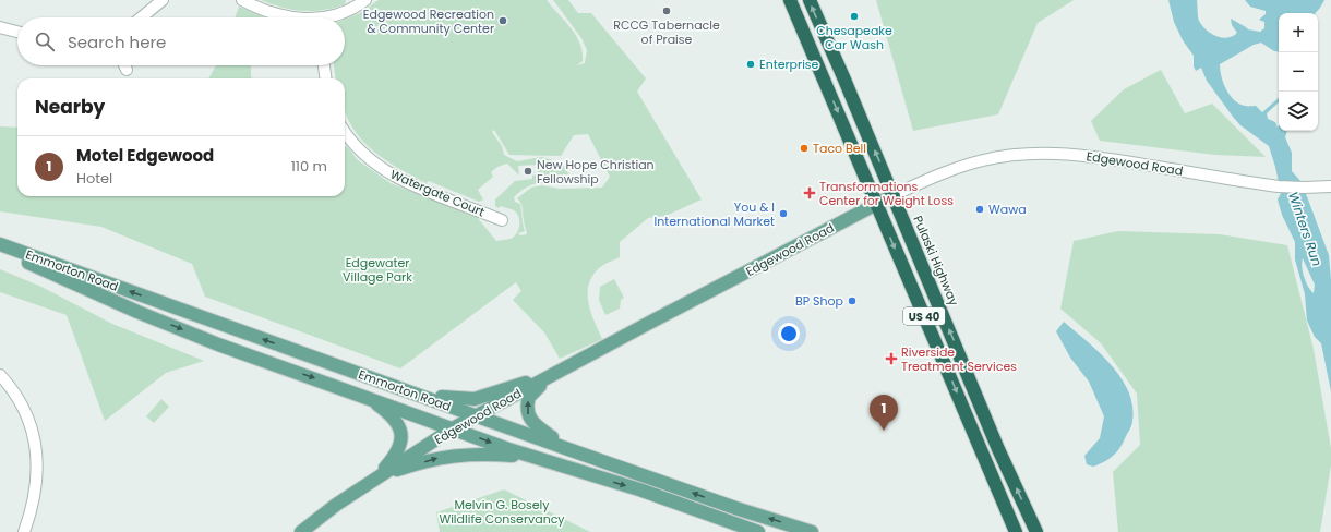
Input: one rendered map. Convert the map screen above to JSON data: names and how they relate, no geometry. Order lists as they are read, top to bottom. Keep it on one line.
{"streets":{"highway":["Pulaski Highway","US 40"],"main road":["Edgewood Road","Emmorton Road"],"street":["Watergate Court"]},"crossings":[["Edgewood Road","Pulaski Highway"],["Edgewood Road","Emmorton Road"],["Edgewood Road","US 40"]],"water":["Winters Run"],"parks":["Edgewater Village Park","Melvin G. Bosely Wildlife Conservancy"],"places":{"other":["RCCG Tabernacle of Praise","Chesapeake Car Wash","Edgewood Recreation & Community Center","Enterprise","Taco Bell","New Hope Christian Fellowship","Wawa","You & I International Market","BP Shop"],"health":["Transformations Center for Weight Loss","Riverside Treatment Services"]},"page":{"map_buttons":["+","−"],"search":"Search here","heading":"Nearby","list":[{"mark":"1","name":"Motel Edgewood","note":"Hotel","value":"110 m"}],"pins":"1"}}
